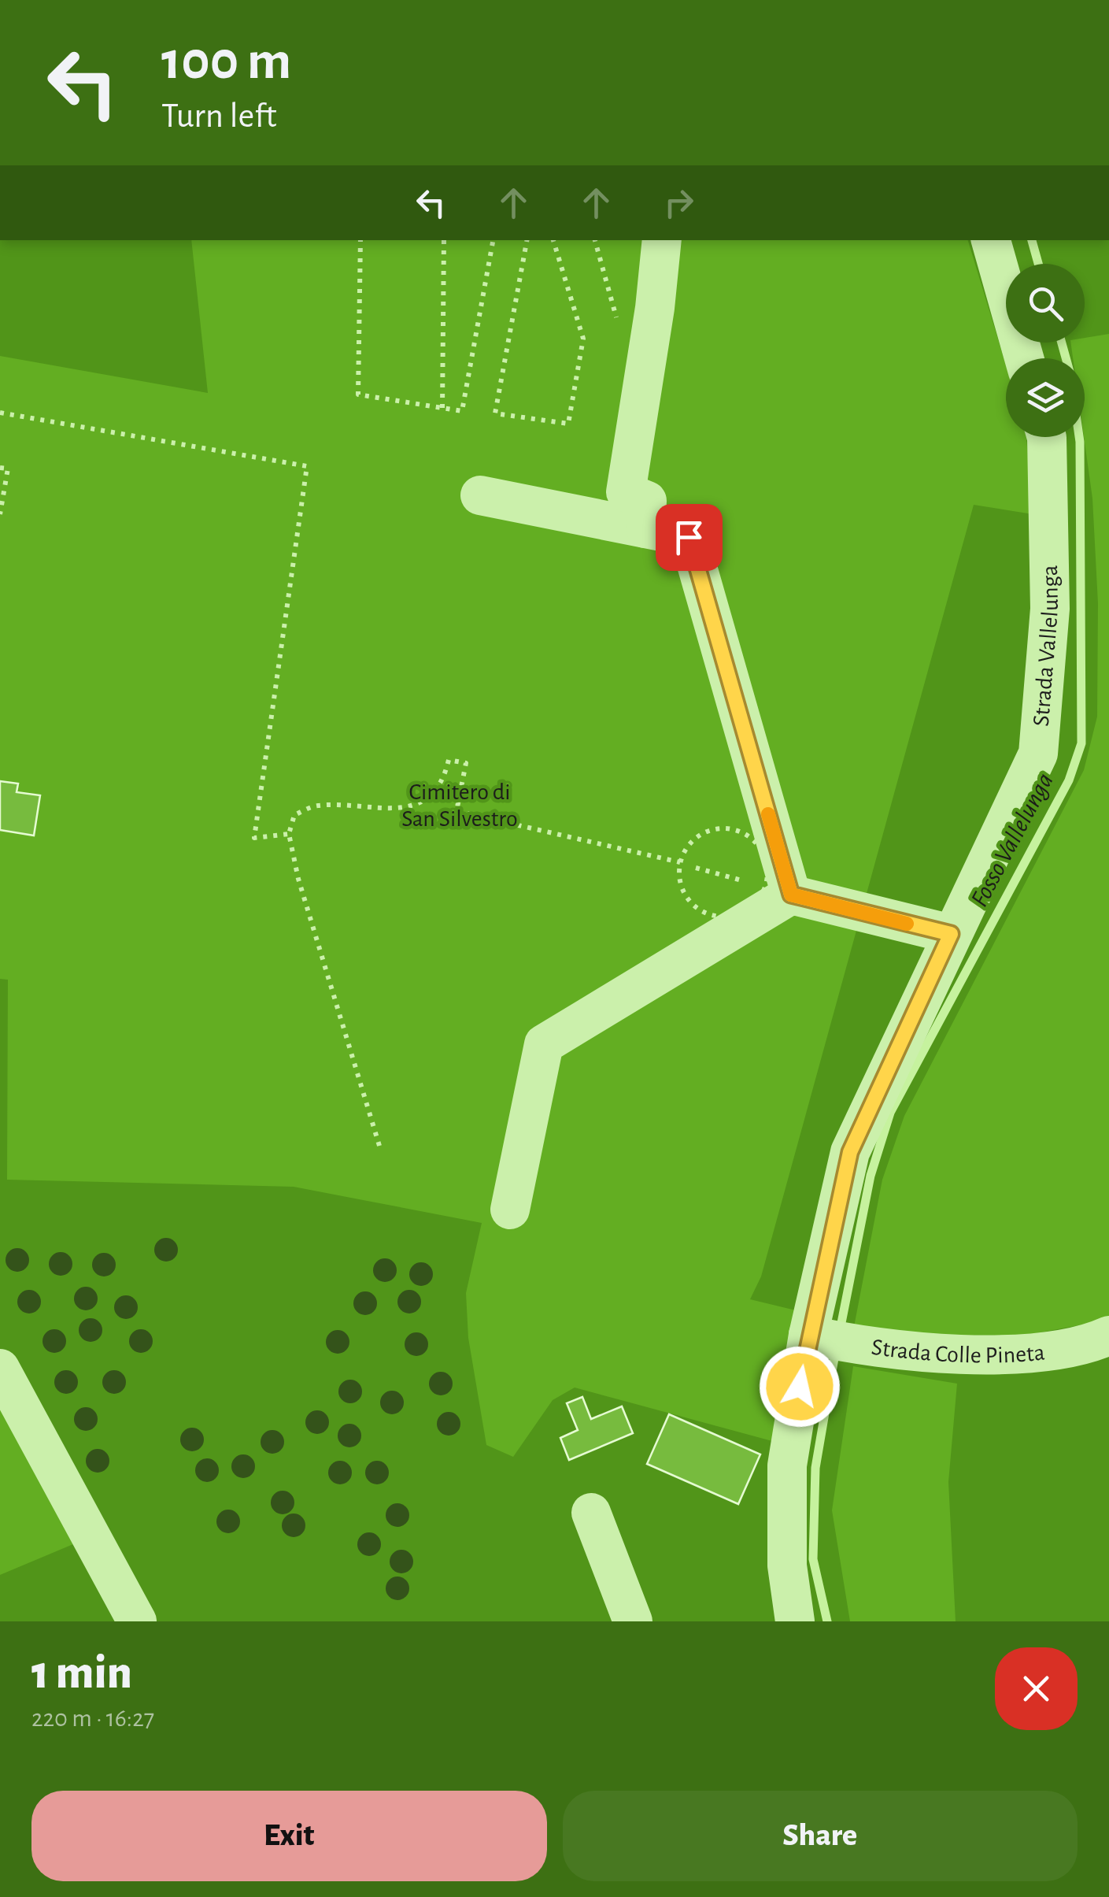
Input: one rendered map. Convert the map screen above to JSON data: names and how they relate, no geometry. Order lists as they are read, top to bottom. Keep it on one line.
{"streets":{"street":["Strada Vallelunga","Strada Colle Pineta"]},"crossings":[["Strada Vallelunga","Strada Colle Pineta"]],"water":["Fosso Vallelunga"],"parks":["Cimitero di San Silvestro"],"page":{"turn":["100 m","Turn left"],"heading":["1 min","220 m · 16:27"],"buttons":["Exit","Share"]}}
